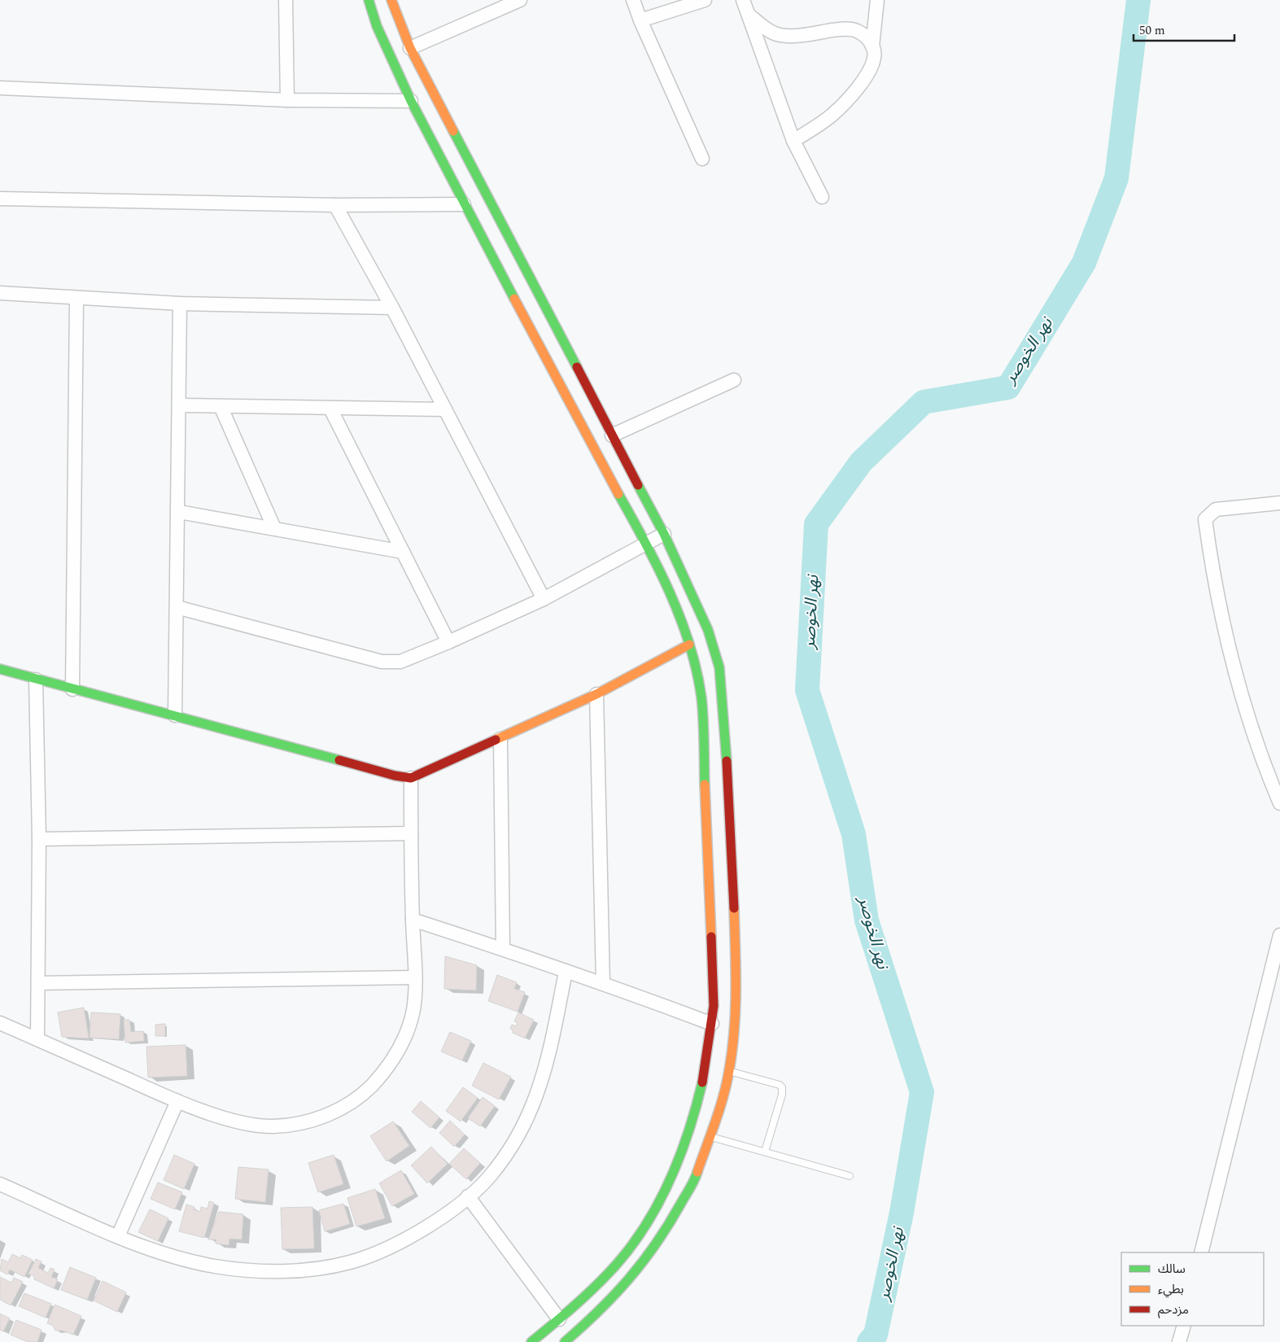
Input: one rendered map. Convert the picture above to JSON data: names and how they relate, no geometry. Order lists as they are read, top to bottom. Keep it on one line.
{"water":["نهر الخوصر"],"legend":["سالك","بطيء","مزدحم"],"scale_bar":"50 m"}
